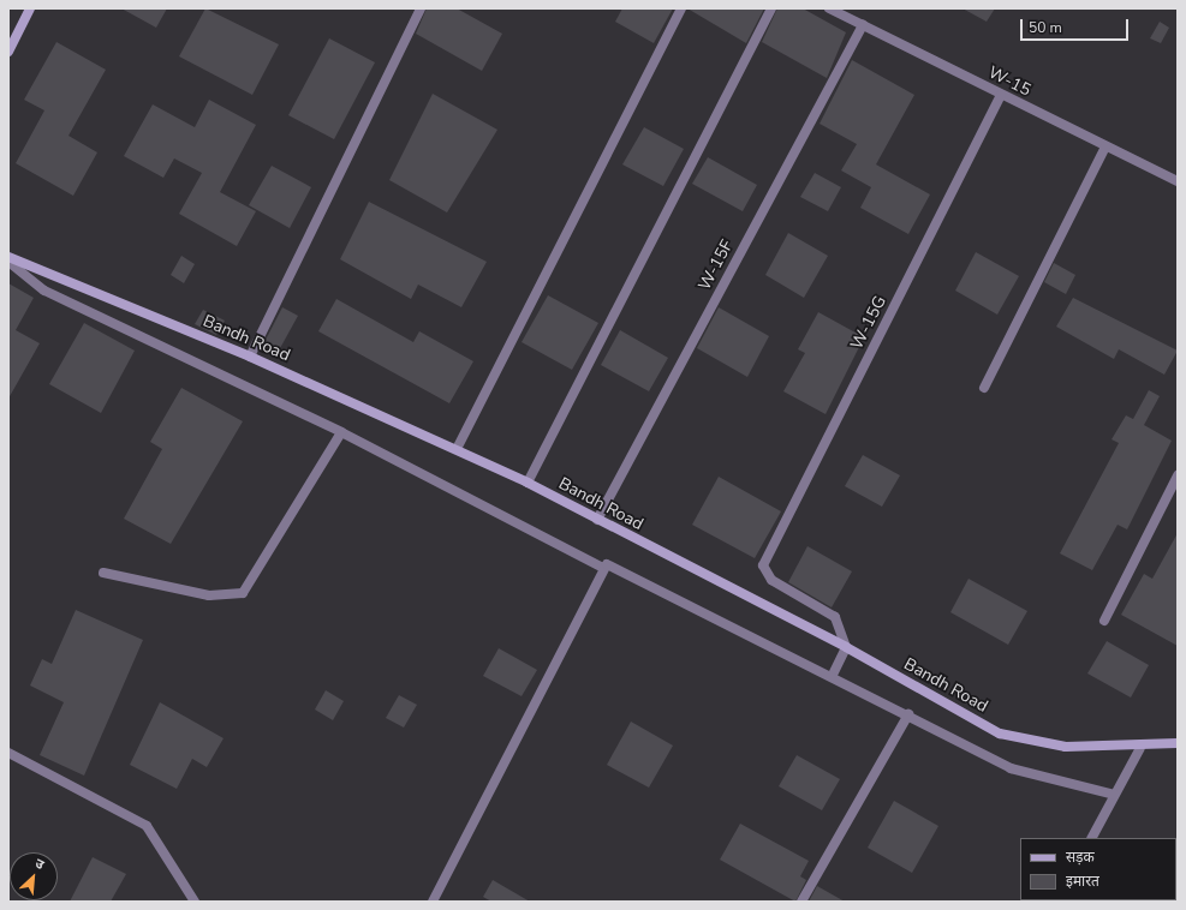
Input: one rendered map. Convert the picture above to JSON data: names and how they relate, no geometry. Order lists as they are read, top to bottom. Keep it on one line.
{"streets":{"street":["W-15","W-15F","W-15G","Bandh Road"]},"crossings":[["W-15","W-15F"],["W-15","W-15G"],["W-15F","Bandh Road"],["W-15G","Bandh Road"]],"legend":["सड़क","इमारत"],"scale_bar":"50 m","north":"top right"}
